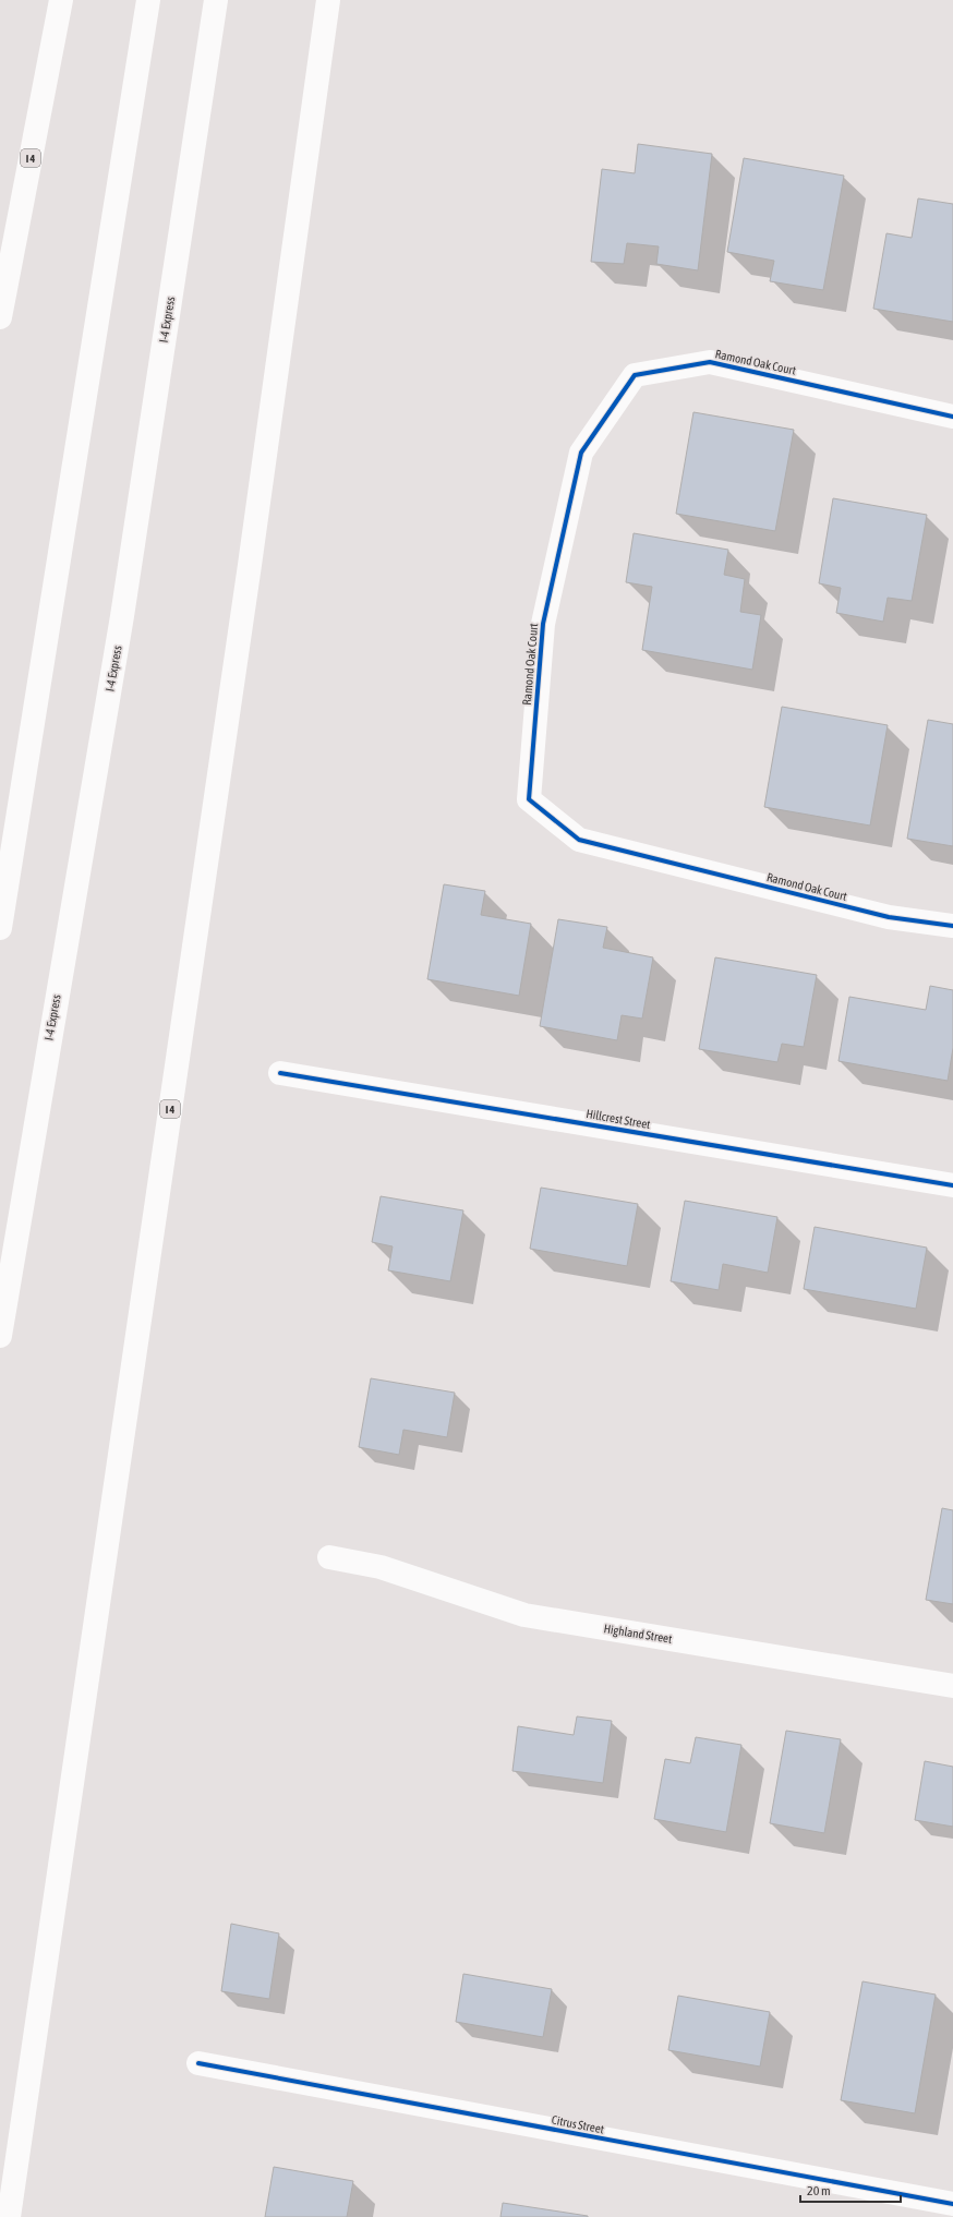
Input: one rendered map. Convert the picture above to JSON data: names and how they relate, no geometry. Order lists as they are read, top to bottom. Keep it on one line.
{"streets":{"main road":["I 4","I-4 Express","Ramond Oak Court","Hillcrest Street","Highland Street","Citrus Street"]},"scale_bar":"20 m"}
